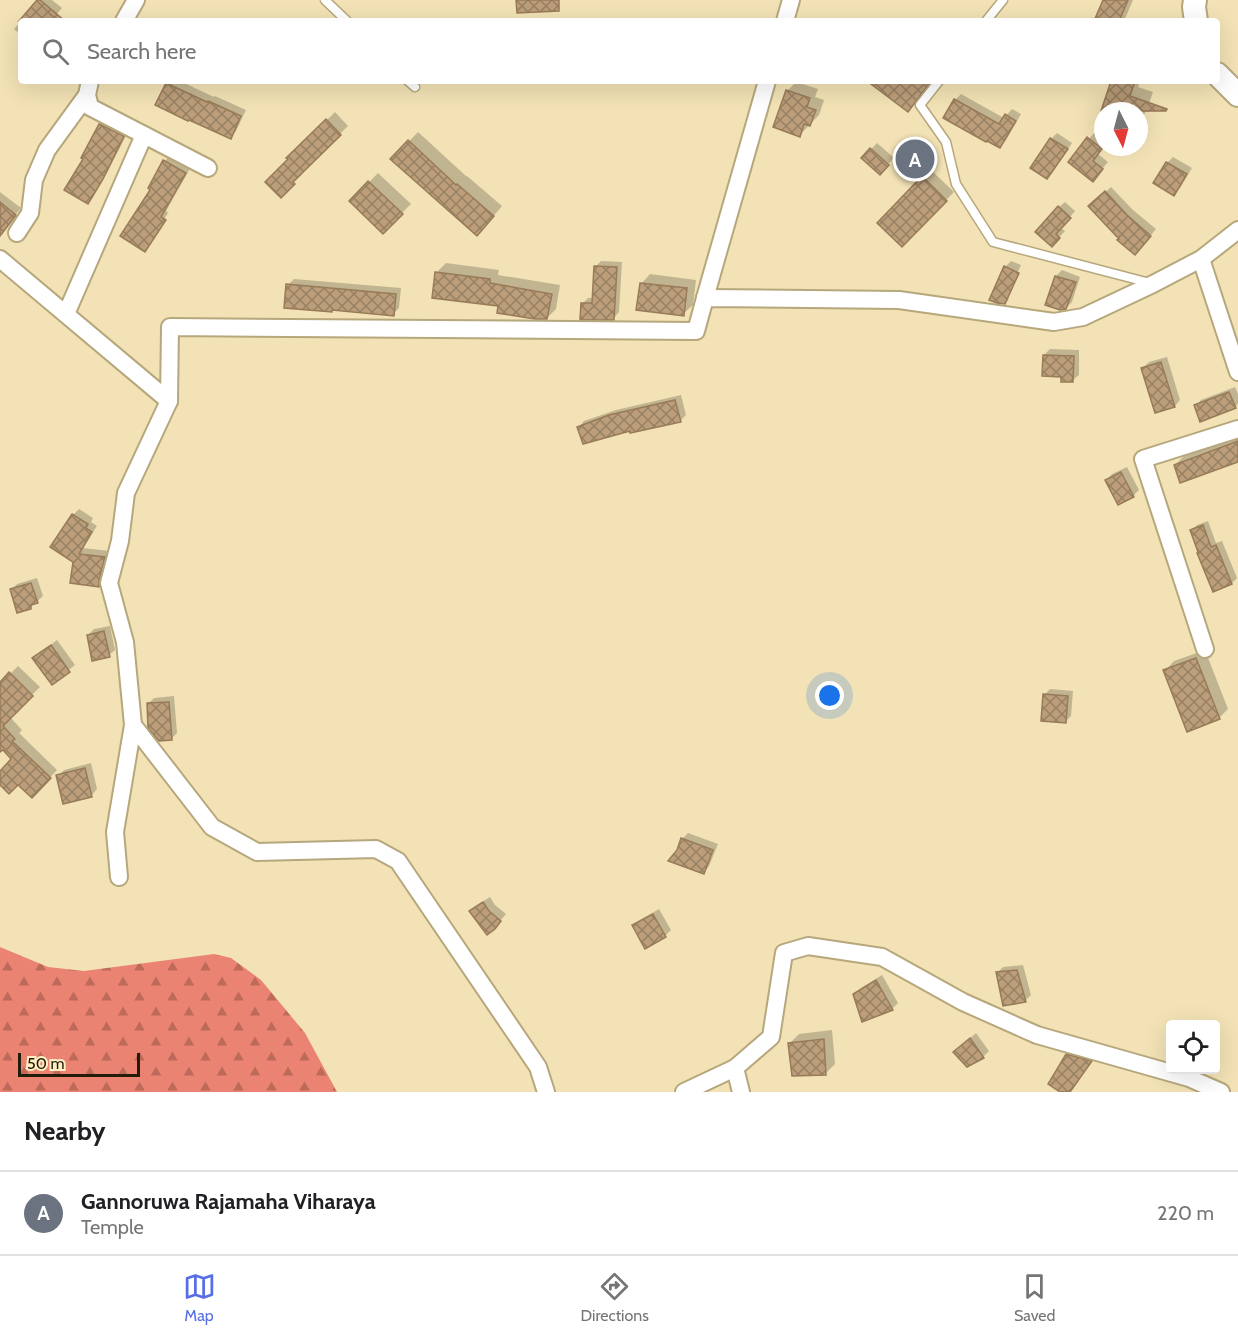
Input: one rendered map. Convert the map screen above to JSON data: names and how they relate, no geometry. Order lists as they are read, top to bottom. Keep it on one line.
{"scale_bar":"50 m","north":"bottom","page":{"search":"Search here","pins":"A","scale":"50 m","heading":"Nearby","list":[{"mark":"A","name":"Gannoruwa Rajamaha Viharaya","note":"Temple","value":"220 m"}],"nav":["Map","Directions","Saved"]}}
